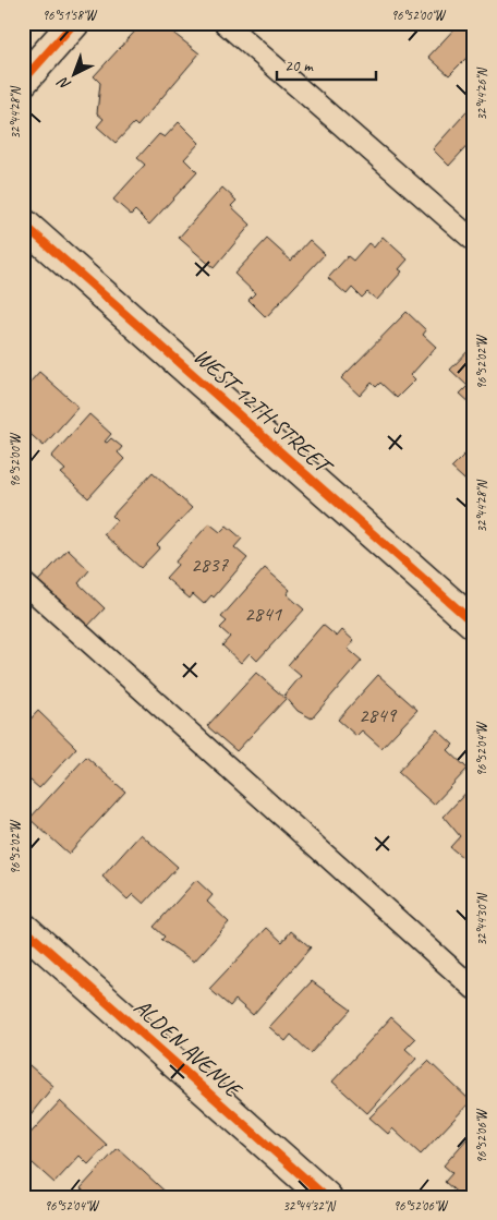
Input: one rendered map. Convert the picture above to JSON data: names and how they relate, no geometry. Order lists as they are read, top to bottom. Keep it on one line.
{"streets":{"street":["WEST 12TH STREET","ALDEN AVENUE"]},"house_numbers":["2837","2841","2849"],"scale_bar":"20 m","north":"bottom left","coordinates":["96°51'58\"W","96°52'00\"W","32°44'26\"N","32°44'28\"N","96°52'02\"W","96°52'04\"W","32°44'30\"N","96°52'06\"W","32°44'32\"N"]}
